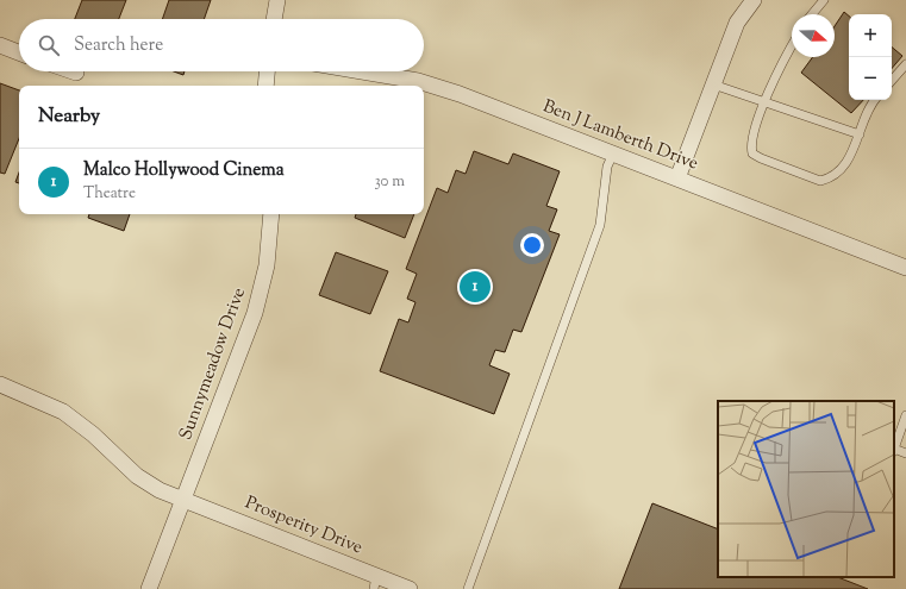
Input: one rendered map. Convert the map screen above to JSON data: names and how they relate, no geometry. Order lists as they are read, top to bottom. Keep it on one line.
{"streets":{"street":["Ben J Lamberth Drive","Sunnymeadow Drive","Prosperity Drive"]},"crossings":[["Sunnymeadow Drive","Prosperity Drive"]],"north":"right","page":{"map_buttons":["+","−"],"search":"Search here","heading":"Nearby","list":[{"mark":"1","name":"Malco Hollywood Cinema","note":"Theatre","value":"30 m"}],"pins":"1"}}
